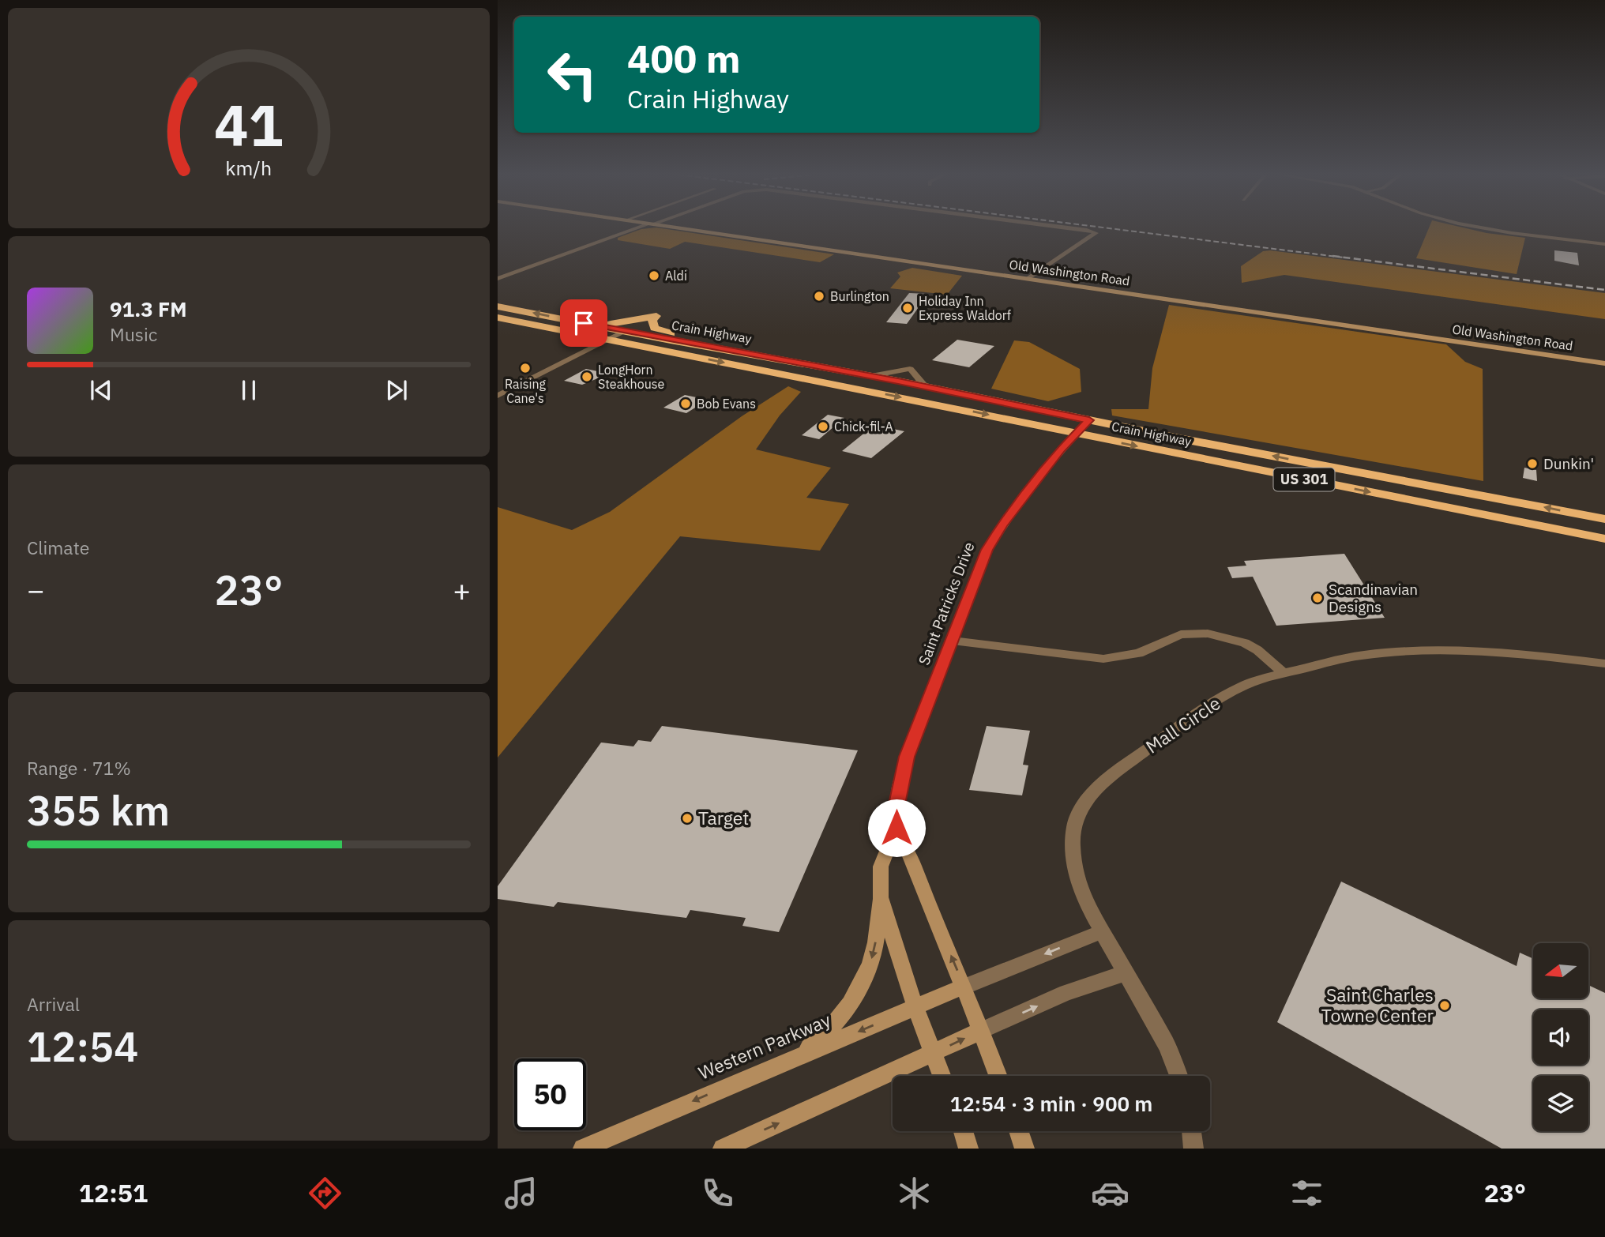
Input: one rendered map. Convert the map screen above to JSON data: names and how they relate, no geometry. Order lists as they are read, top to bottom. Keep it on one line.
{"streets":{"highway":["Crain Highway","US 301"],"main road":["Old Washington Road","Saint Patricks Drive","Western Parkway"],"street":["Mall Circle"]},"crossings":[["Crain Highway","Saint Patricks Drive"],["Saint Patricks Drive","Western Parkway"]],"places":["Aldi","Burlington","Holiday Inn Express Waldorf","Raising Cane's","LongHorn Steakhouse","Bob Evans","Chick-fil-A","Dunkin'","Scandinavian Designs","Target","Saint Charles Towne Center"],"north":"left","page":{"turn":["400 m","Crain Highway"],"song":["91.3 FM","Music"],"tile":["Climate",["Range · 71%","355 km"],["Arrival","12:54"]],"heat":["−","23°","+"],"limit":"50","trip":"12:54 · 3 min · 900 m","tabs":["12:51","23°"],"gauge":["41","km/h"]}}
